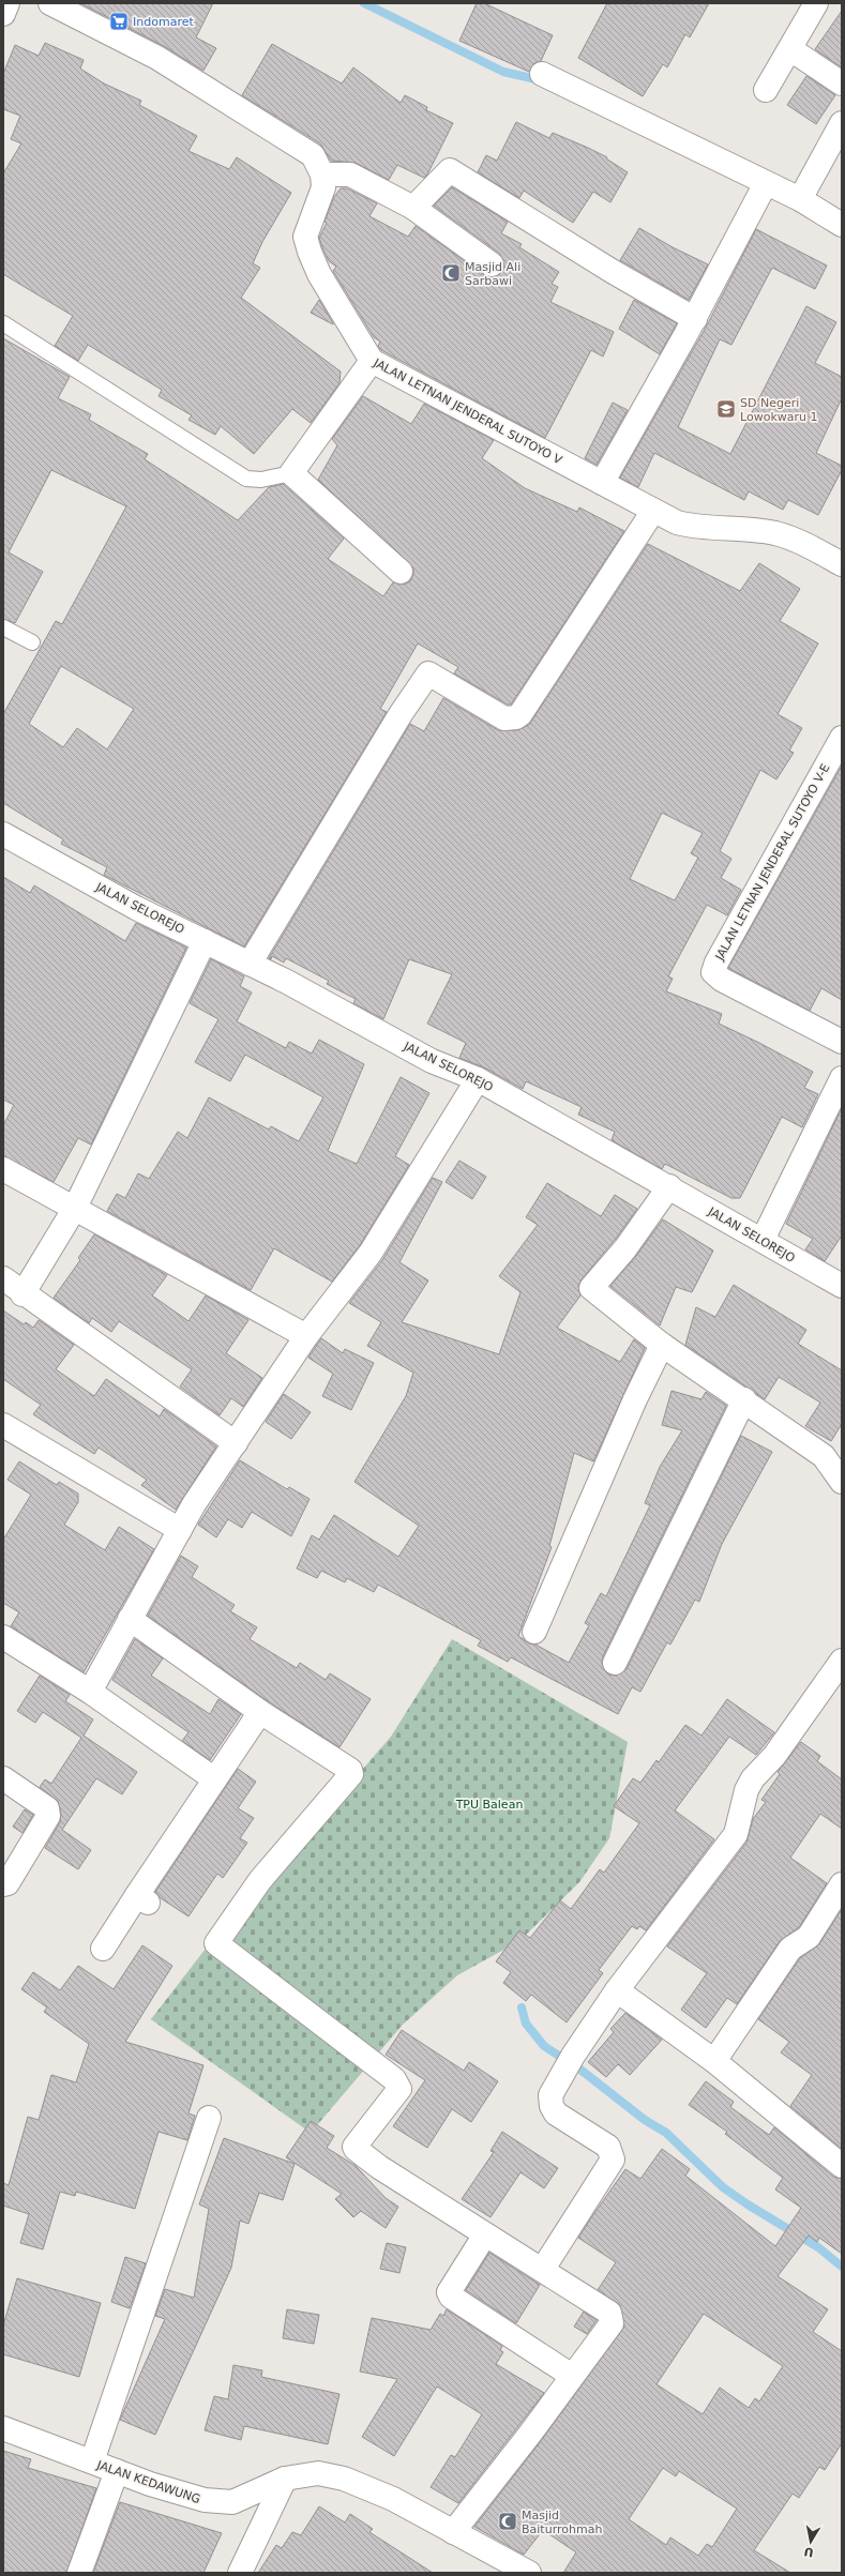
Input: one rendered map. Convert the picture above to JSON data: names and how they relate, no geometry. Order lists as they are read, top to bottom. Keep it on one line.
{"streets":{"street":["JALAN LETNAN JENDERAL SUTOYO V","JALAN LETNAN JENDERAL SUTOYO V-E","JALAN SELOREJO","JALAN KEDAWUNG"]},"parks":["TPU Balean"],"places":{"supermarket":["Indomaret"],"mosque":["Masjid Ali Sarbawi","Masjid Baiturrohmah"],"school or university":["SD Negeri Lowokwaru 1"]},"north":"bottom"}
